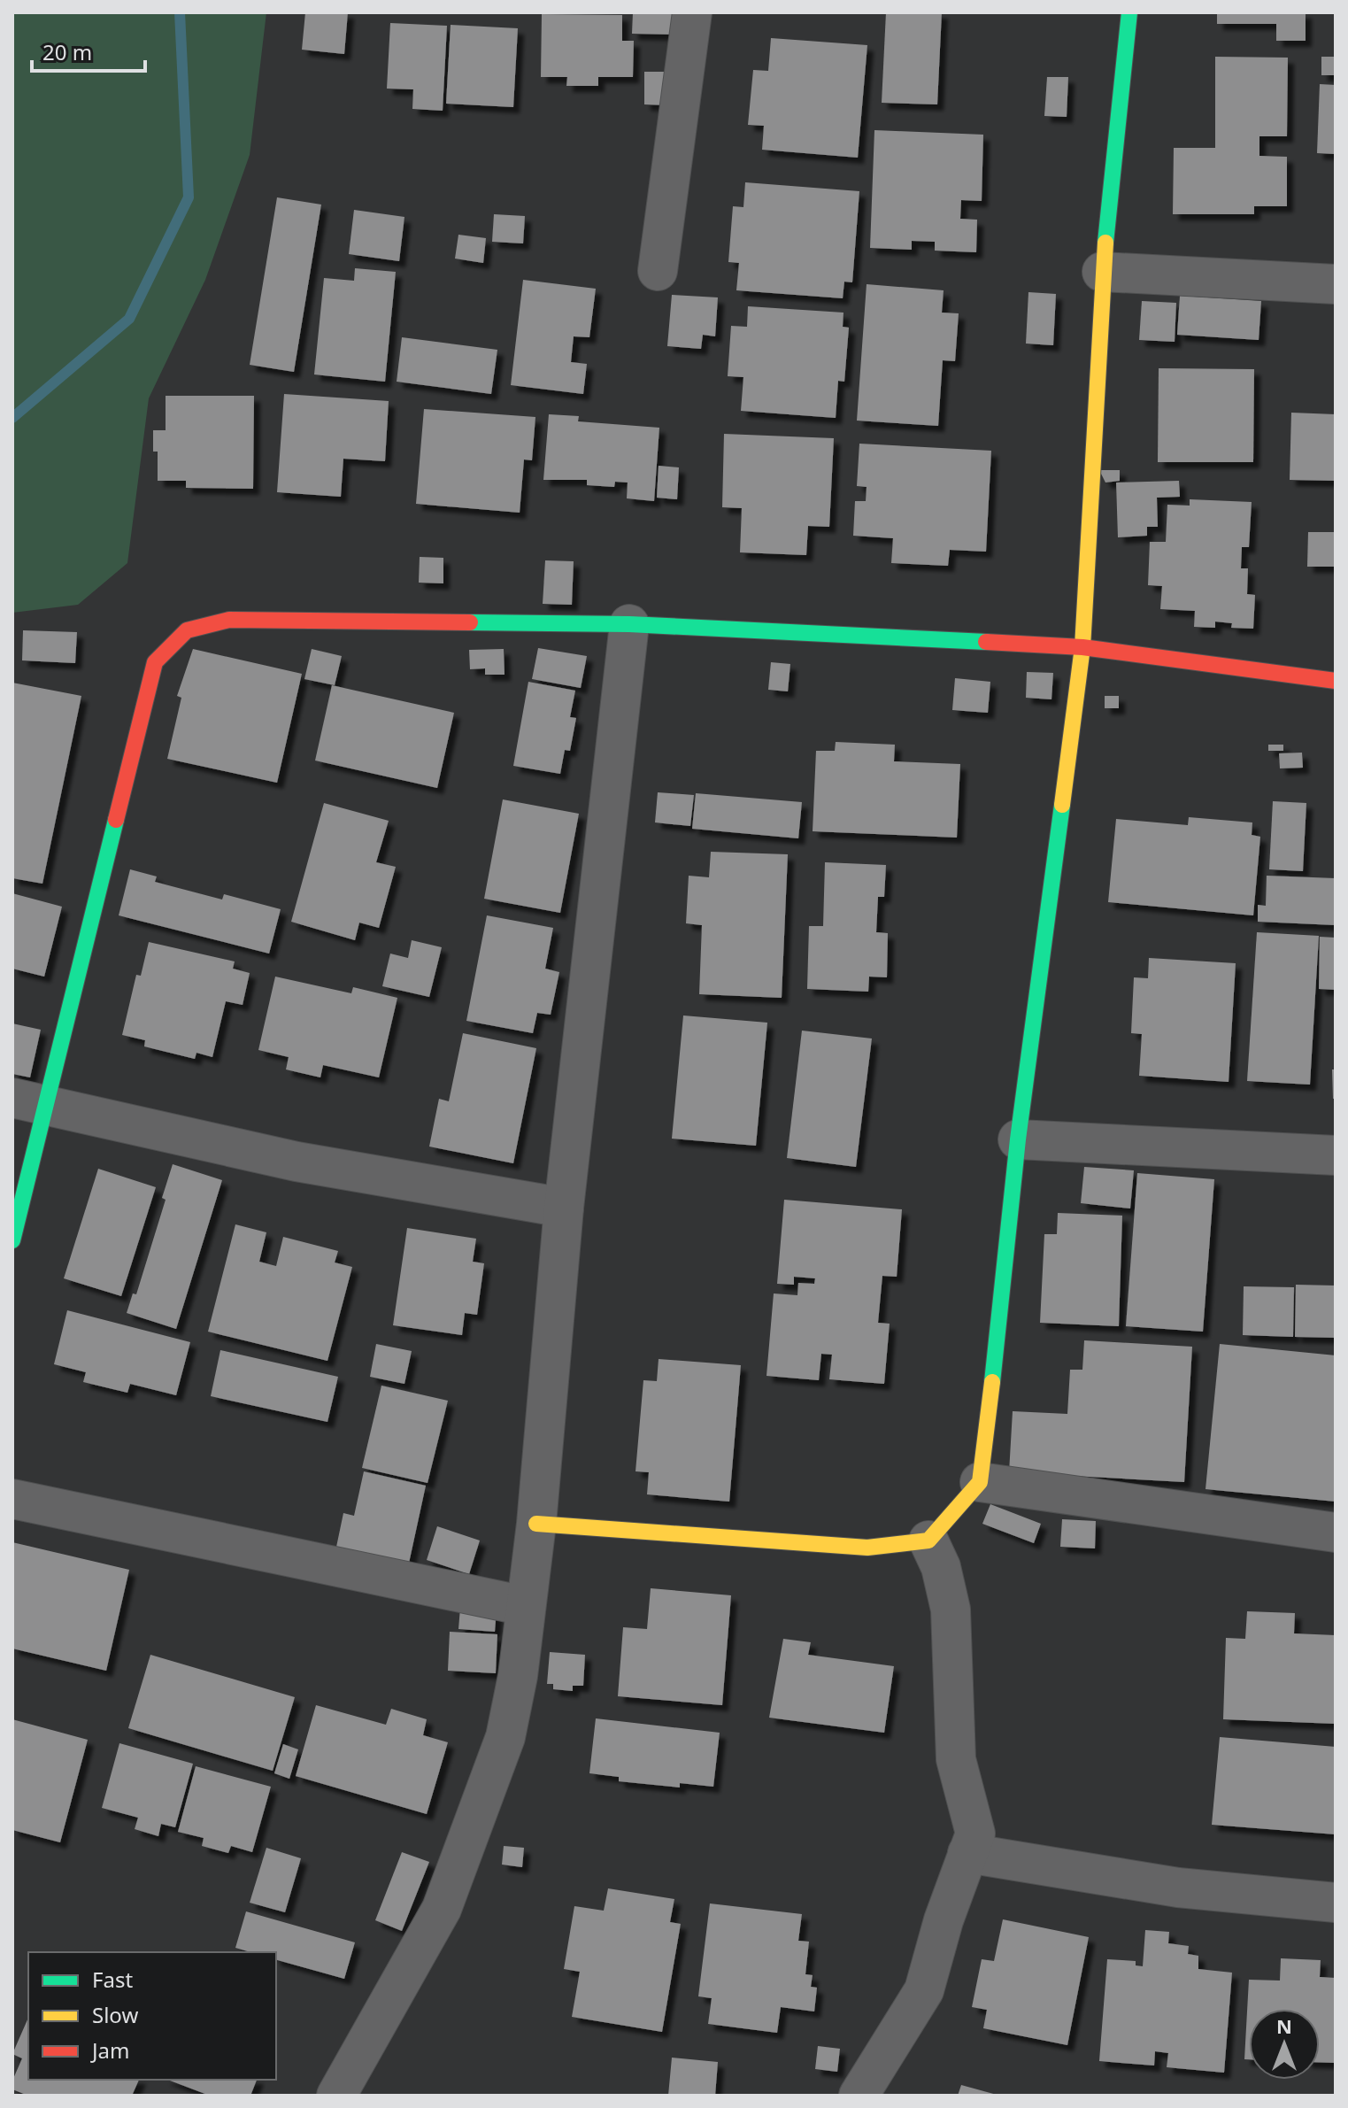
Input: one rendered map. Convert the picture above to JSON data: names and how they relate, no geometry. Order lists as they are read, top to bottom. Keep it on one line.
{"legend":["Fast","Slow","Jam"],"scale_bar":"20 m","north":"top"}
